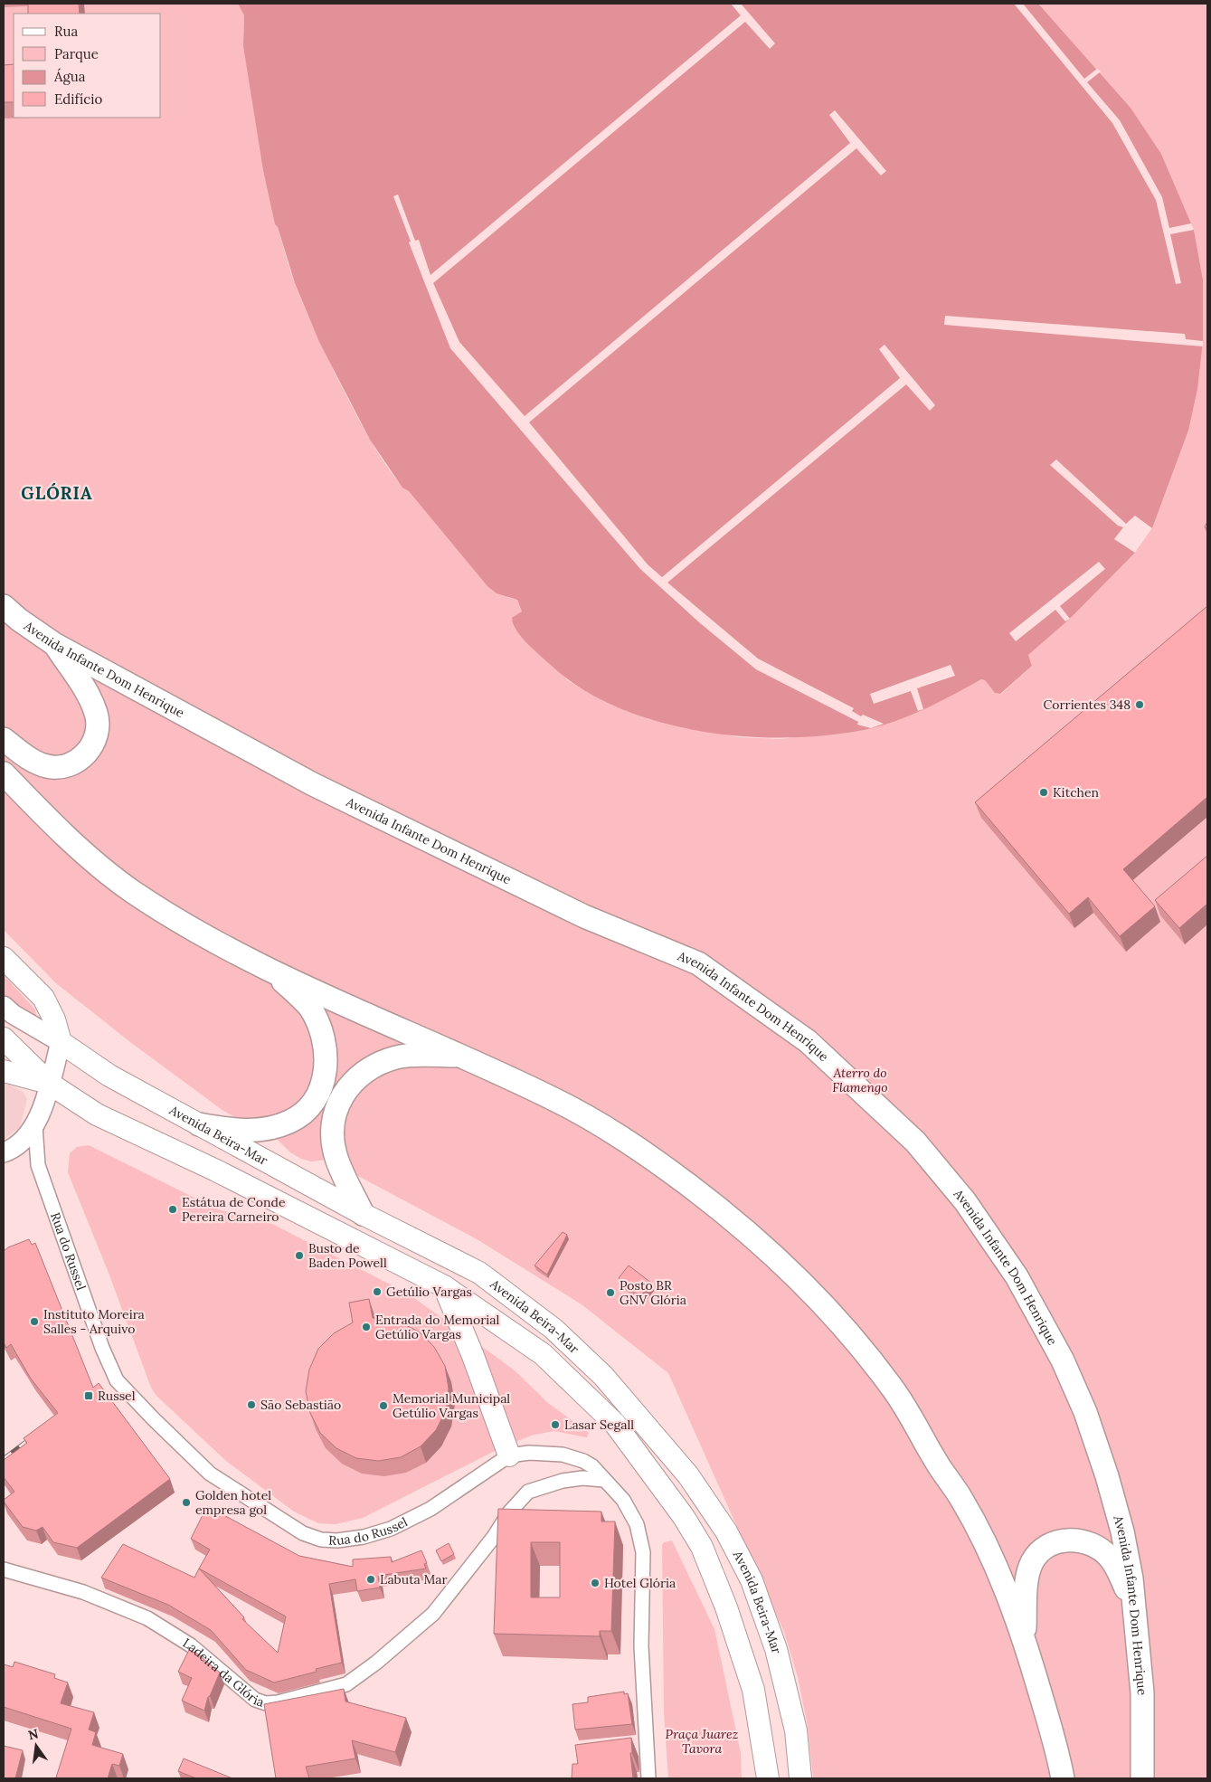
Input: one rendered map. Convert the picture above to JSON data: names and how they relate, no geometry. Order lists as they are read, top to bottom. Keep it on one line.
{"streets":{"highway":["Avenida Infante Dom Henrique"],"main road":["Avenida Beira-Mar","Rua do Russel"],"street":["Ladeira da Glória"]},"crossings":[["Avenida Beira-Mar","Rua do Russel"]],"districts":["GLÓRIA"],"parks":["Aterro do Flamengo","Praça Juarez Tavora"],"places":{"other":["Corrientes 348","Kitchen","Estátua de Conde Pereira Carneiro","Busto de Baden Powell","Getúlio Vargas","Posto BR GNV Glória","Instituto Moreira Salles - Arquivo","Entrada do Memorial Getúlio Vargas","São Sebastião","Memorial Municipal Getúlio Vargas","Lasar Segall","Golden hotel empresa gol","Labuta Mar","Hotel Glória"],"transit":["Russel"]},"legend":["Rua","Parque","Água","Edifício"],"north":"top"}
